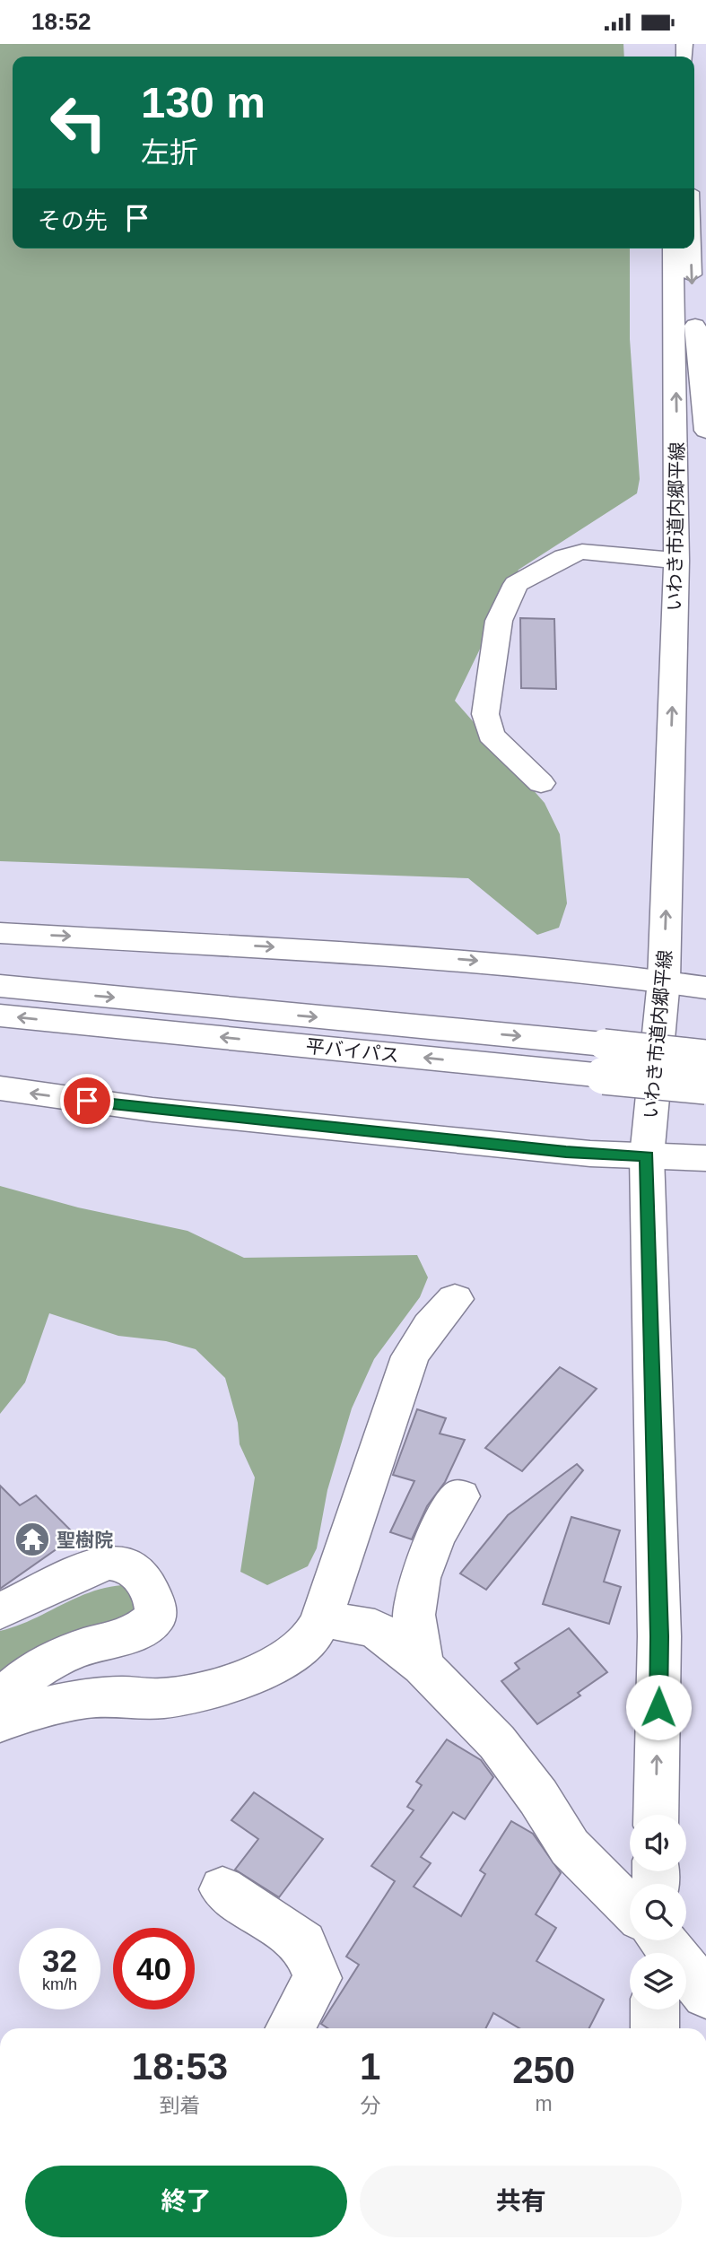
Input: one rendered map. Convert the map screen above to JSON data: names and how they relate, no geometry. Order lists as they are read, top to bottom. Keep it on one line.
{"streets":{"main road":["いわき市道内郷平線","平バイパス"]},"places":{"temple":["聖樹院"]},"page":{"status":"18:52","turn":["130 m","左折"],"then":"その先","speed":"32 km/h","limit":"40","eta":["18:53","到着","1","分","250","m"],"buttons":["終了","共有"]}}
